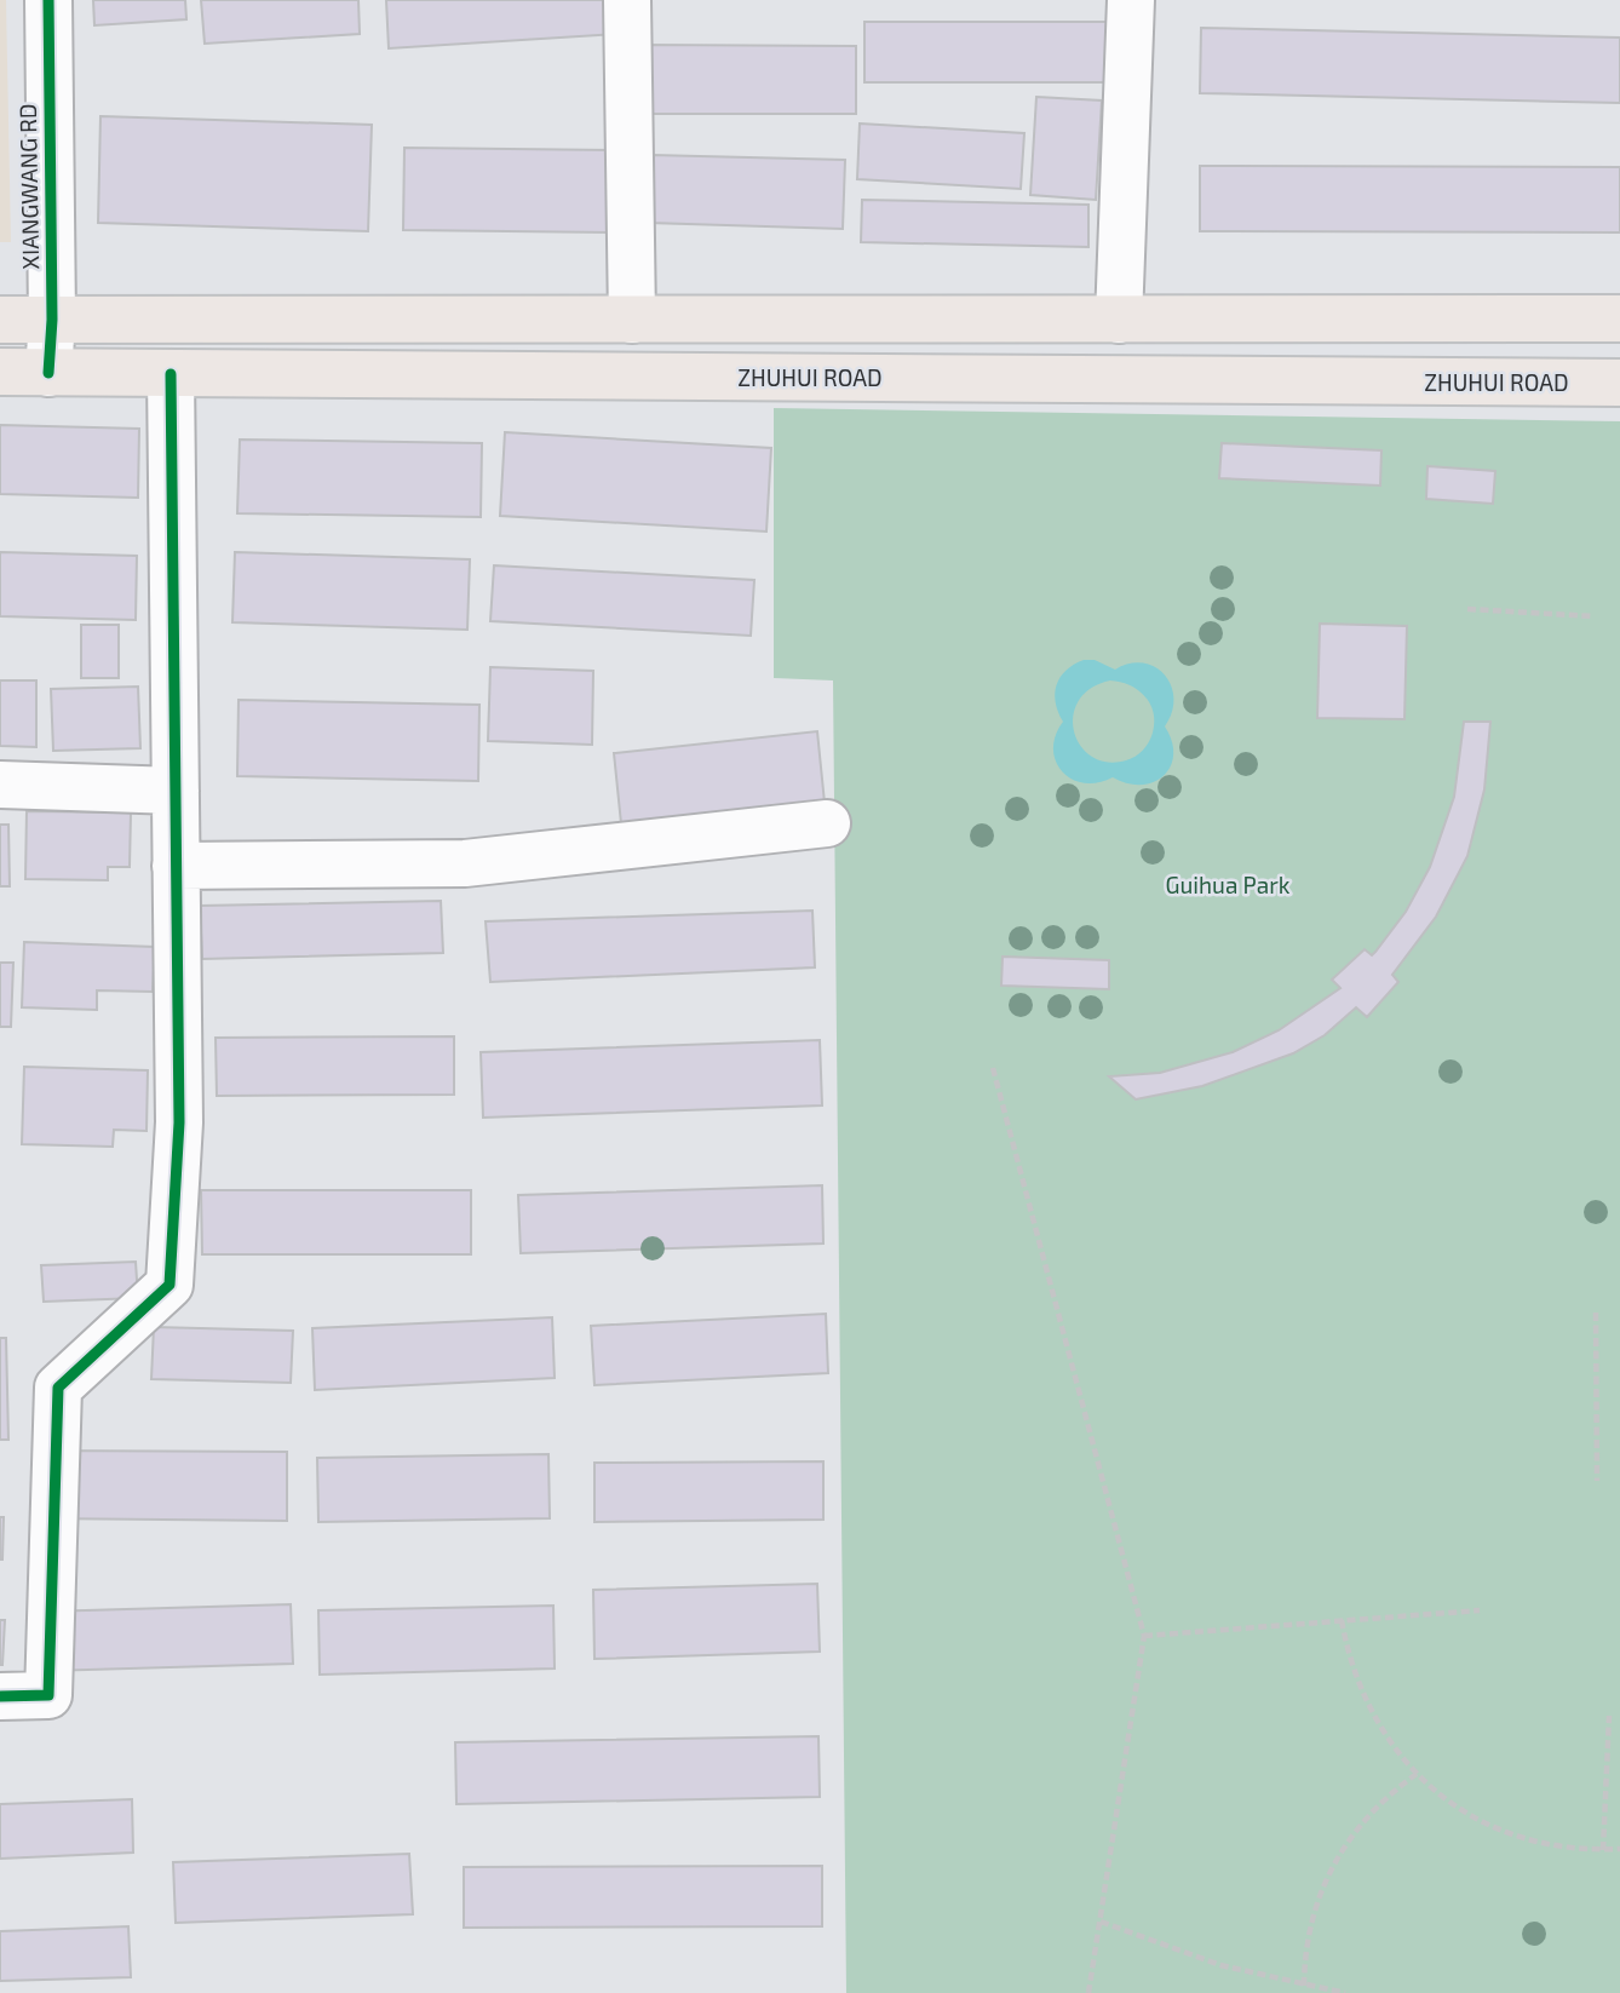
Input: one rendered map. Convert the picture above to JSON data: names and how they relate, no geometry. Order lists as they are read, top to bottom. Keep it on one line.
{"streets":{"main road":["ZHUHUI ROAD"],"street":["XIANGWANG RD"]},"crossings":[["XIANGWANG RD","ZHUHUI ROAD"]],"parks":["Guihua Park"]}
